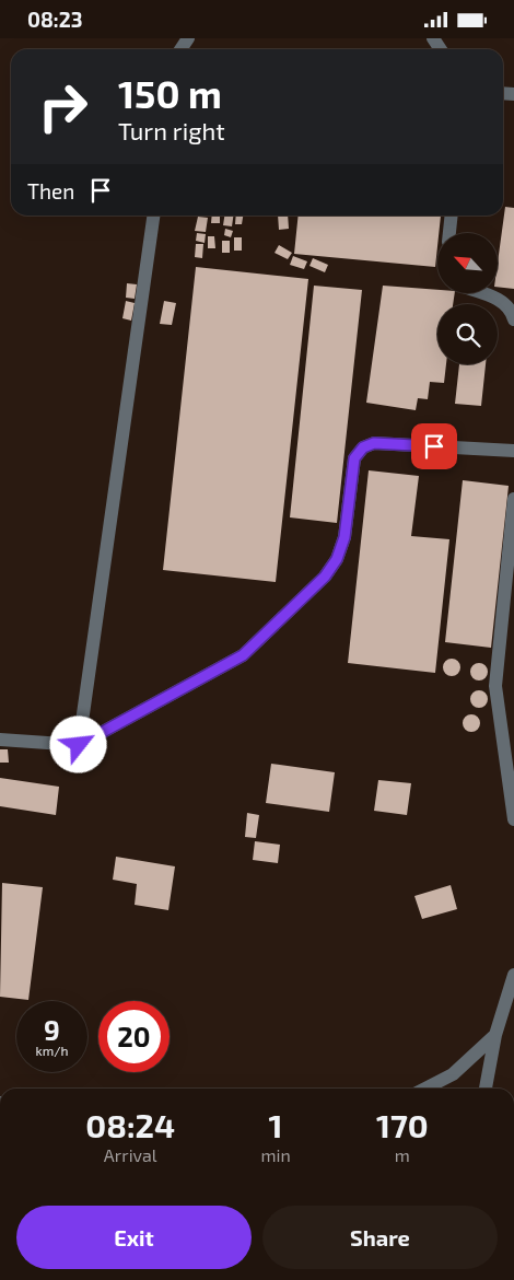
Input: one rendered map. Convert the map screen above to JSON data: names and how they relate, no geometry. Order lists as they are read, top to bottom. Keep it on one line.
{"north":"top left","page":{"status":"08:23","turn":["150 m","Turn right"],"then":"Then","speed":"9 km/h","limit":"20","eta":["08:24","Arrival","1","min","170","m"],"buttons":["Exit","Share"]}}
